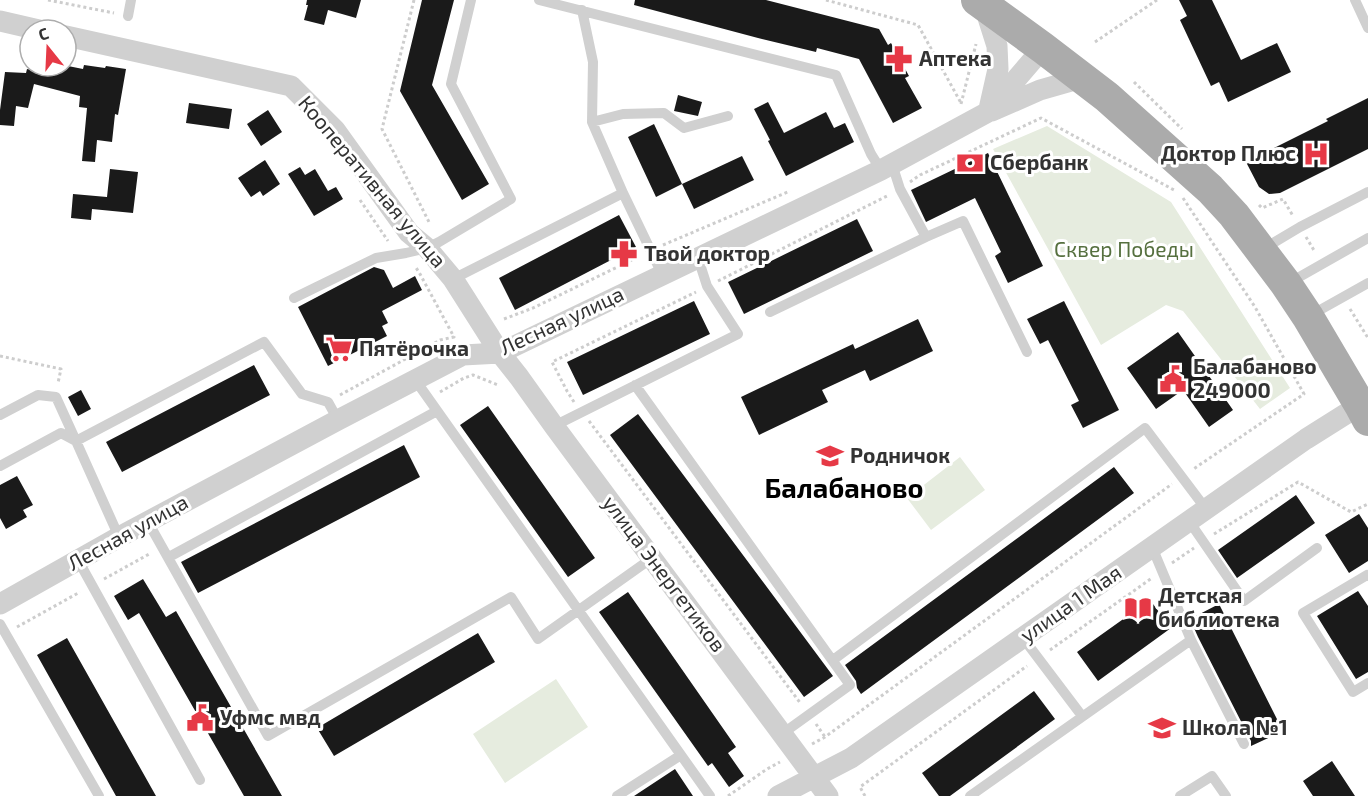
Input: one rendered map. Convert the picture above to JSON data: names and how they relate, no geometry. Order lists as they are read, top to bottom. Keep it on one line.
{"streets":{"street":["Кооперативная улица","Лесная улица","улица Энергетиков","улица 1 Мая"]},"crossings":[["Кооперативная улица","Лесная улица"],["Кооперативная улица","улица Энергетиков"],["Лесная улица","улица Энергетиков"],["улица Энергетиков","улица 1 Мая"]],"districts":["Балабаново"],"parks":["Сквер Победы"],"places":{"pharmacy":["Аптека","Твой доктор"],"hospital":["Доктор Плюс"],"bank":["Сбербанк"],"supermarket":["Пятёрочка"],"public building":["Балабаново 249000","Уфмс мвд"],"school or university":["Родничок","Школа №1"],"library":["Детская библиотека"]},"north":"top"}
